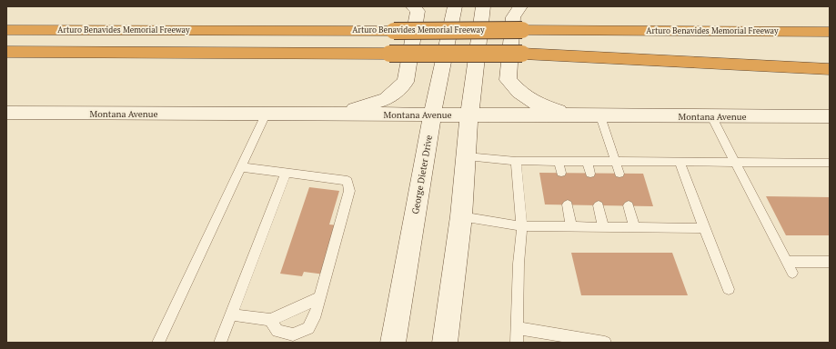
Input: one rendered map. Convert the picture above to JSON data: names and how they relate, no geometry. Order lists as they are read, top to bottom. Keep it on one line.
{"streets":{"highway":["Arturo Benavides Memorial Freeway"],"main road":["Montana Avenue","George Dieter Drive"]},"crossings":[["Montana Avenue","George Dieter Drive"]]}
